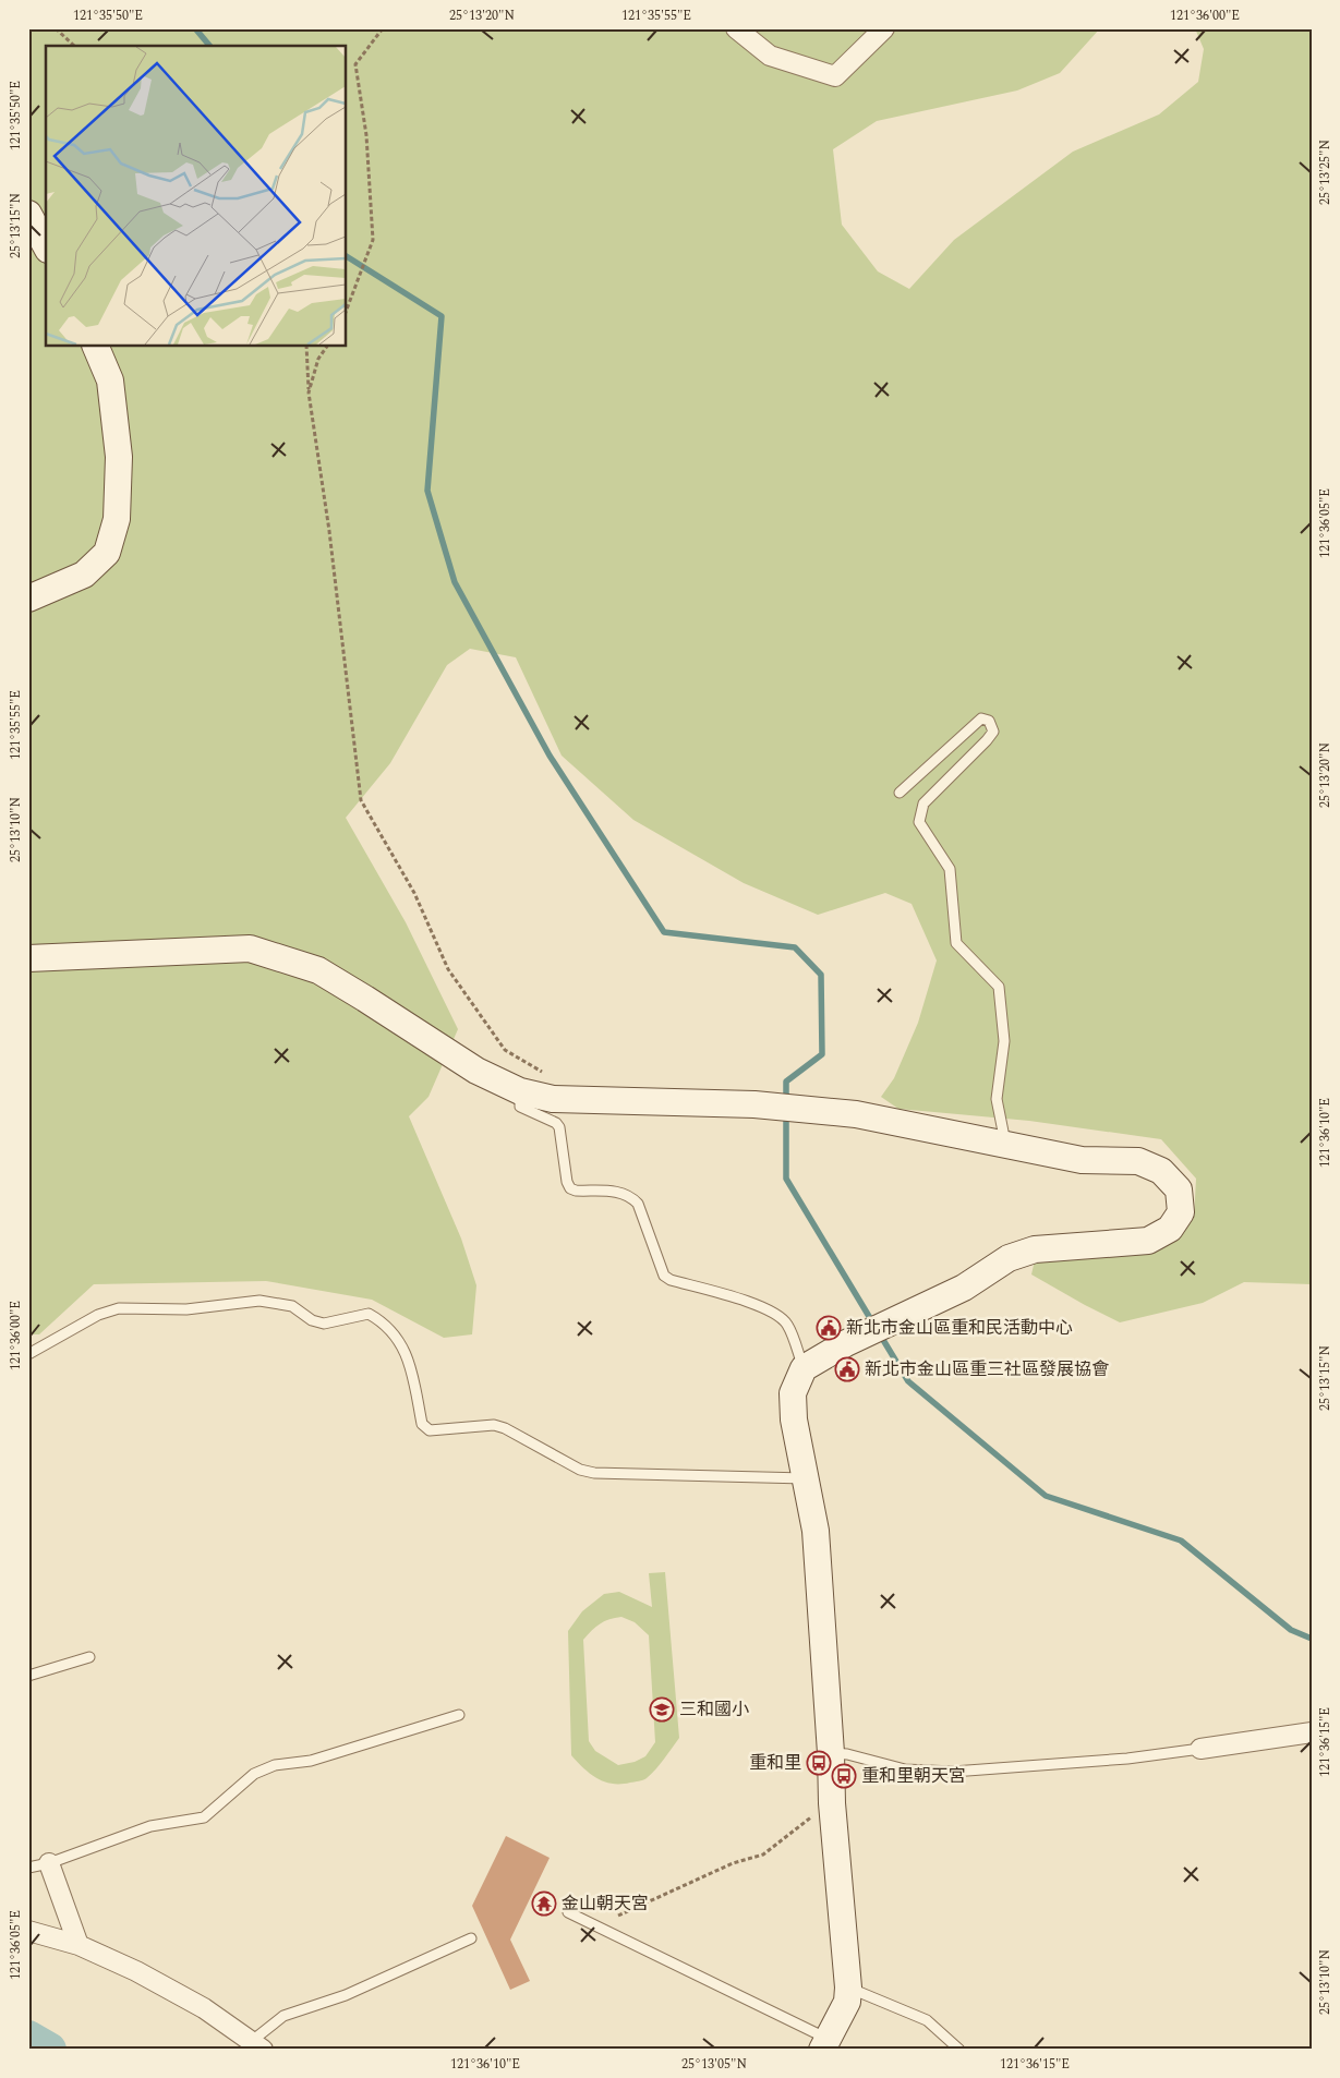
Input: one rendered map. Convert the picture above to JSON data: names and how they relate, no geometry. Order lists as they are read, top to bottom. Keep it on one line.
{"places":{"public building":["新北市金山區重和民活動中心","新北市金山區重三社區發展協會"],"school or university":["三和國小"],"bus stop":["重和里","重和里朝天宮"],"temple":["金山朝天宮"]},"coordinates":["121°35'50\"E","25°13'20\"N","121°35'55\"E","121°36'00\"E","25°13'25\"N","25°13'15\"N","121°36'05\"E","25°13'10\"N","121°36'10\"E","121°36'15\"E","25°13'05\"N"]}
